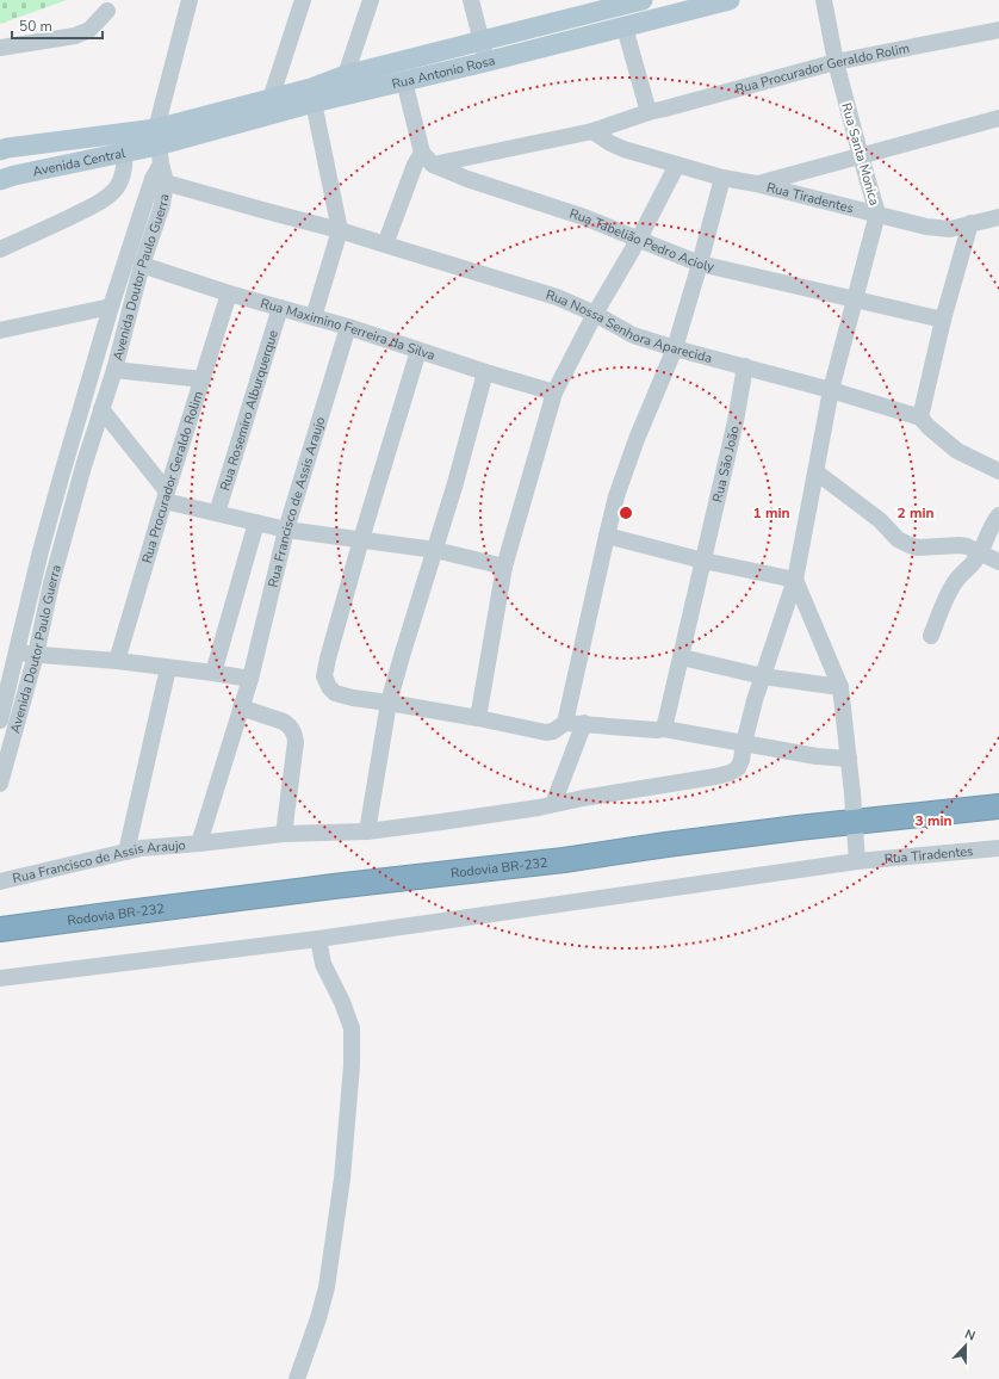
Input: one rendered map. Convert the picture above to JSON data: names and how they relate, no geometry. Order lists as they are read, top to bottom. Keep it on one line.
{"streets":{"highway":["Rodovia BR-232"],"main road":["Rua Antonio Rosa","Avenida Central"],"street":["Rua Procurador Geraldo Rolim","Rua Santa Monica","Rua Tiradentes","Rua Tabelião Pedro Acioly","Avenida Doutor Paulo Guerra","Rua Nossa Senhora Aparecida","Rua Maximino Ferreira da Silva","Rua Rosemiro Alburquerque","Rua São João","Rua Francisco de Assis Araujo"]},"crossings":[["Rua Procurador Geraldo Rolim","Rua Santa Monica"],["Rua Procurador Geraldo Rolim","Rua Tiradentes"],["Rua Procurador Geraldo Rolim","Rua Tabelião Pedro Acioly"],["Rua Procurador Geraldo Rolim","Rua Maximino Ferreira da Silva"],["Rua Antonio Rosa","Avenida Central"],["Rua Antonio Rosa","Rua Tabelião Pedro Acioly"],["Rua Antonio Rosa","Avenida Doutor Paulo Guerra"],["Rua Antonio Rosa","Rua Nossa Senhora Aparecida"],["Rua Santa Monica","Rua Tiradentes"],["Rua Santa Monica","Rua Tabelião Pedro Acioly"],["Rua Santa Monica","Rua Nossa Senhora Aparecida"],["Avenida Central","Avenida Doutor Paulo Guerra"],["Avenida Central","Rua Nossa Senhora Aparecida"],["Avenida Doutor Paulo Guerra","Rua Nossa Senhora Aparecida"],["Avenida Doutor Paulo Guerra","Rua Maximino Ferreira da Silva"],["Rua Nossa Senhora Aparecida","Rua São João"],["Rua Maximino Ferreira da Silva","Rua Rosemiro Alburquerque"],["Rua Maximino Ferreira da Silva","Rua Francisco de Assis Araujo"]],"scale_bar":"50 m","north":"top","rings":["1 min","2 min","3 min"]}
